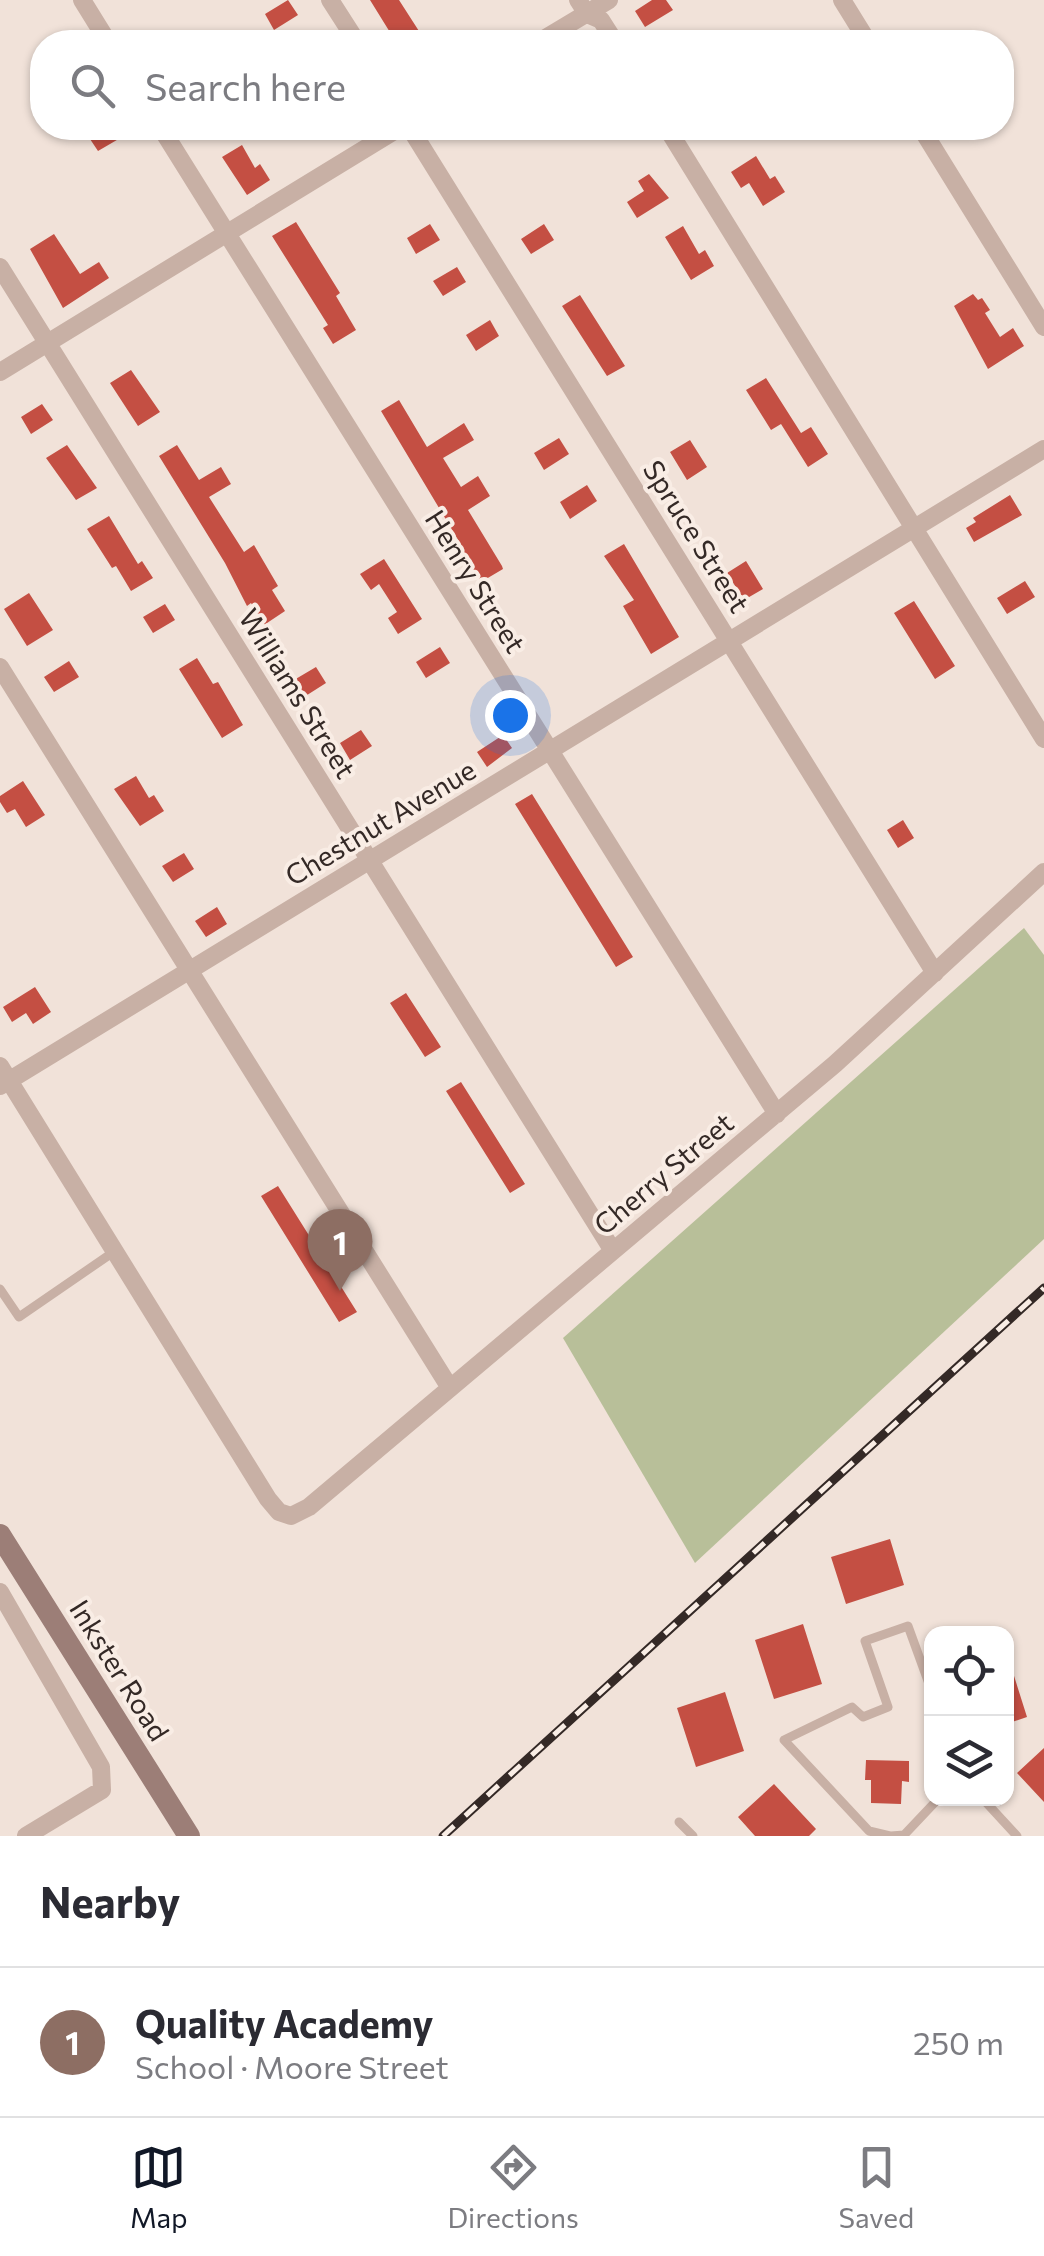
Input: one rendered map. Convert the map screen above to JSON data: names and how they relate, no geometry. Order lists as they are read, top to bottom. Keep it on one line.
{"streets":{"main road":["Inkster Road"],"street":["Spruce Street","Henry Street","Williams Street","Chestnut Avenue","Cherry Street"]},"crossings":[["Spruce Street","Chestnut Avenue"],["Spruce Street","Cherry Street"],["Henry Street","Chestnut Avenue"],["Henry Street","Cherry Street"],["Williams Street","Chestnut Avenue"],["Williams Street","Cherry Street"]],"page":{"search":"Search here","pins":"1","heading":"Nearby","list":[{"mark":"1","name":"Quality Academy","note":"School · Moore Street","value":"250 m"}],"nav":["Map","Directions","Saved"]}}
